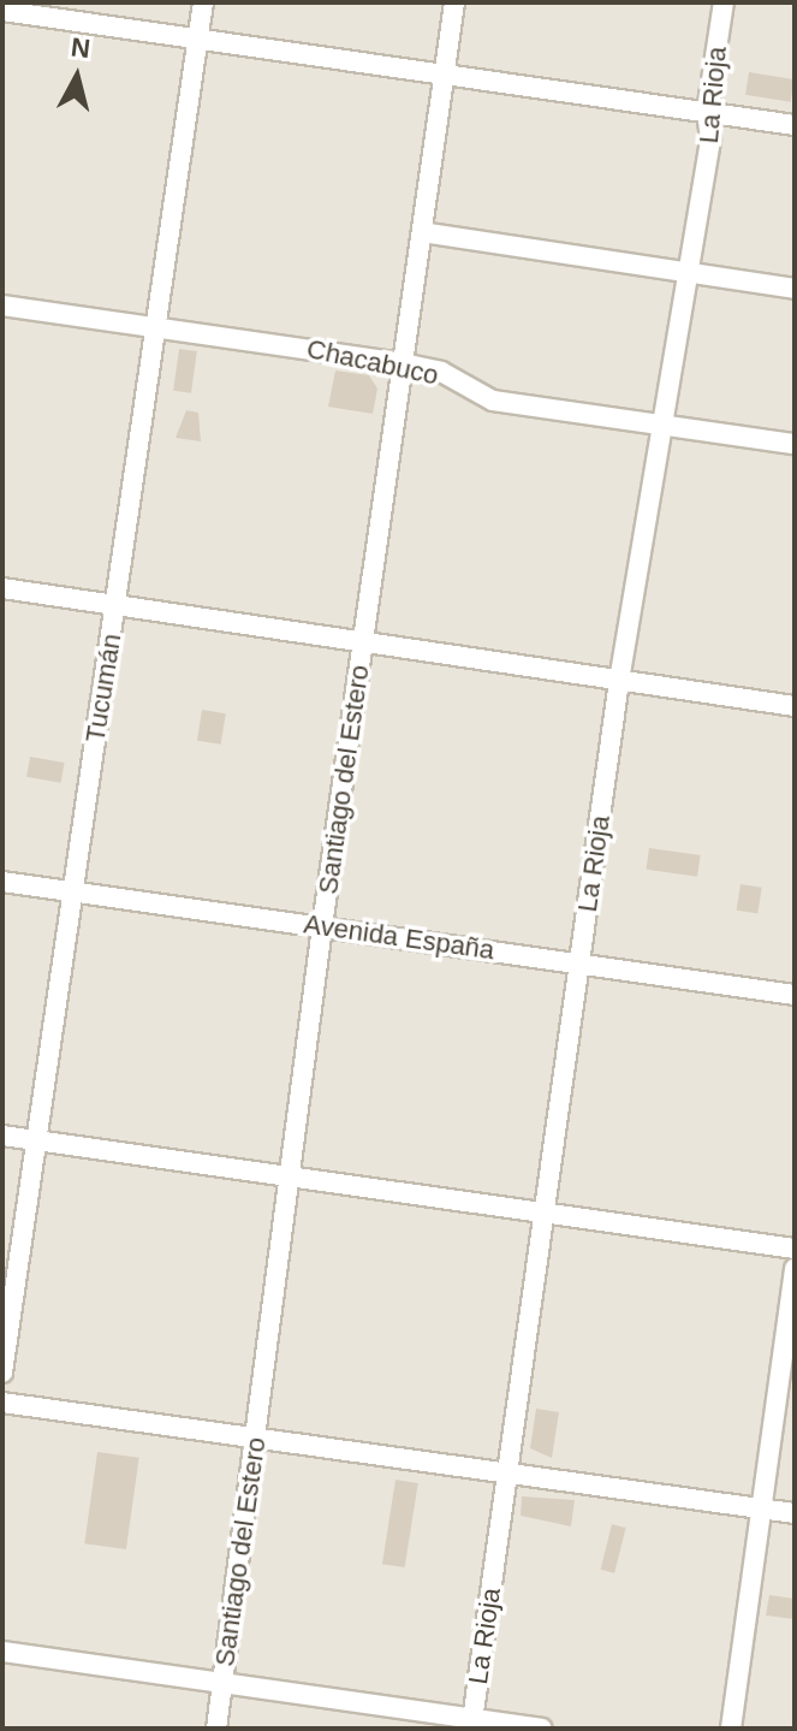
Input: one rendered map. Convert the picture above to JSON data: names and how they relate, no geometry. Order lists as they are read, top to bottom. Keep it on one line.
{"streets":{"street":["La Rioja","Chacabuco","Tucumán","Santiago del Estero","Avenida España"]},"crossings":[["La Rioja","Chacabuco"],["La Rioja","Avenida España"],["Chacabuco","Tucumán"],["Chacabuco","Santiago del Estero"],["Tucumán","Avenida España"],["Santiago del Estero","Avenida España"]],"north":"top"}
